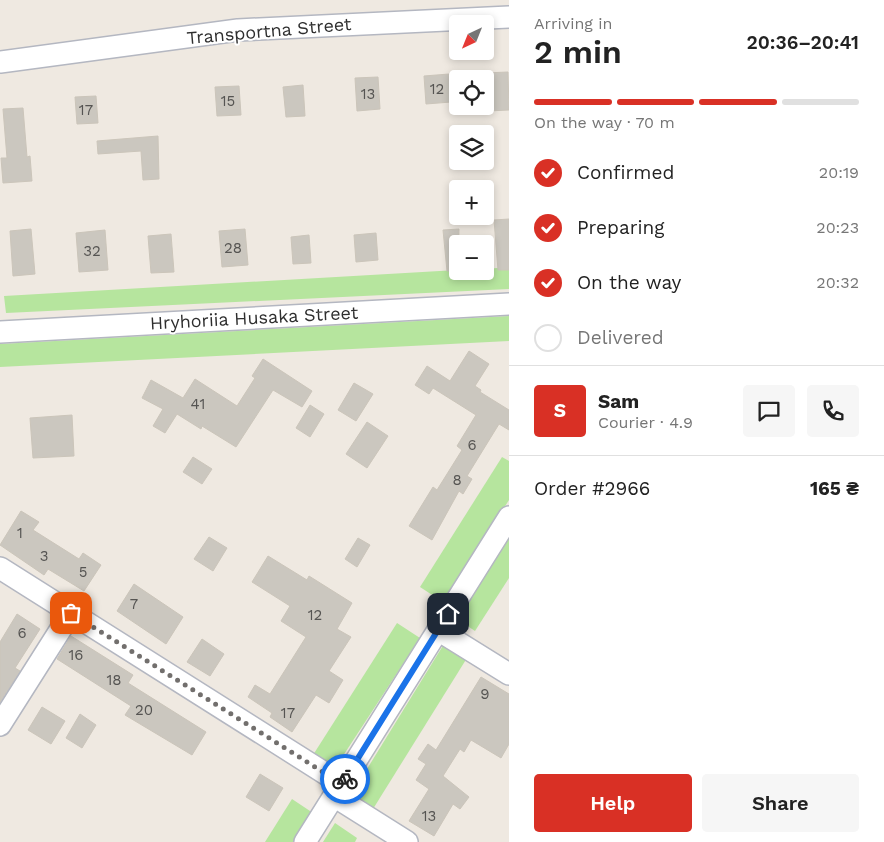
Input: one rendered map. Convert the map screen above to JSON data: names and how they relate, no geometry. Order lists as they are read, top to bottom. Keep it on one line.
{"streets":{"street":["Transportna Street","Hryhoriia Husaka Street"]},"house_numbers":["12","13","15","17","28","32","41","6","8","1","3","5","7","12","6","16","18","9","20","17","13"],"north":"bottom left","page":{"heading":["2 min","Arriving in","20:36–20:41"],"panel":["Sam","Courier · 4.9","Order #2966","165 ₴"],"map_buttons":["+","−"],"bar":"On the way · 70 m","list":[["Confirmed","20:19"],["Preparing","20:23"],["On the way","20:32"],"Delivered"],"round":"S","buttons":["Help","Share"]}}
